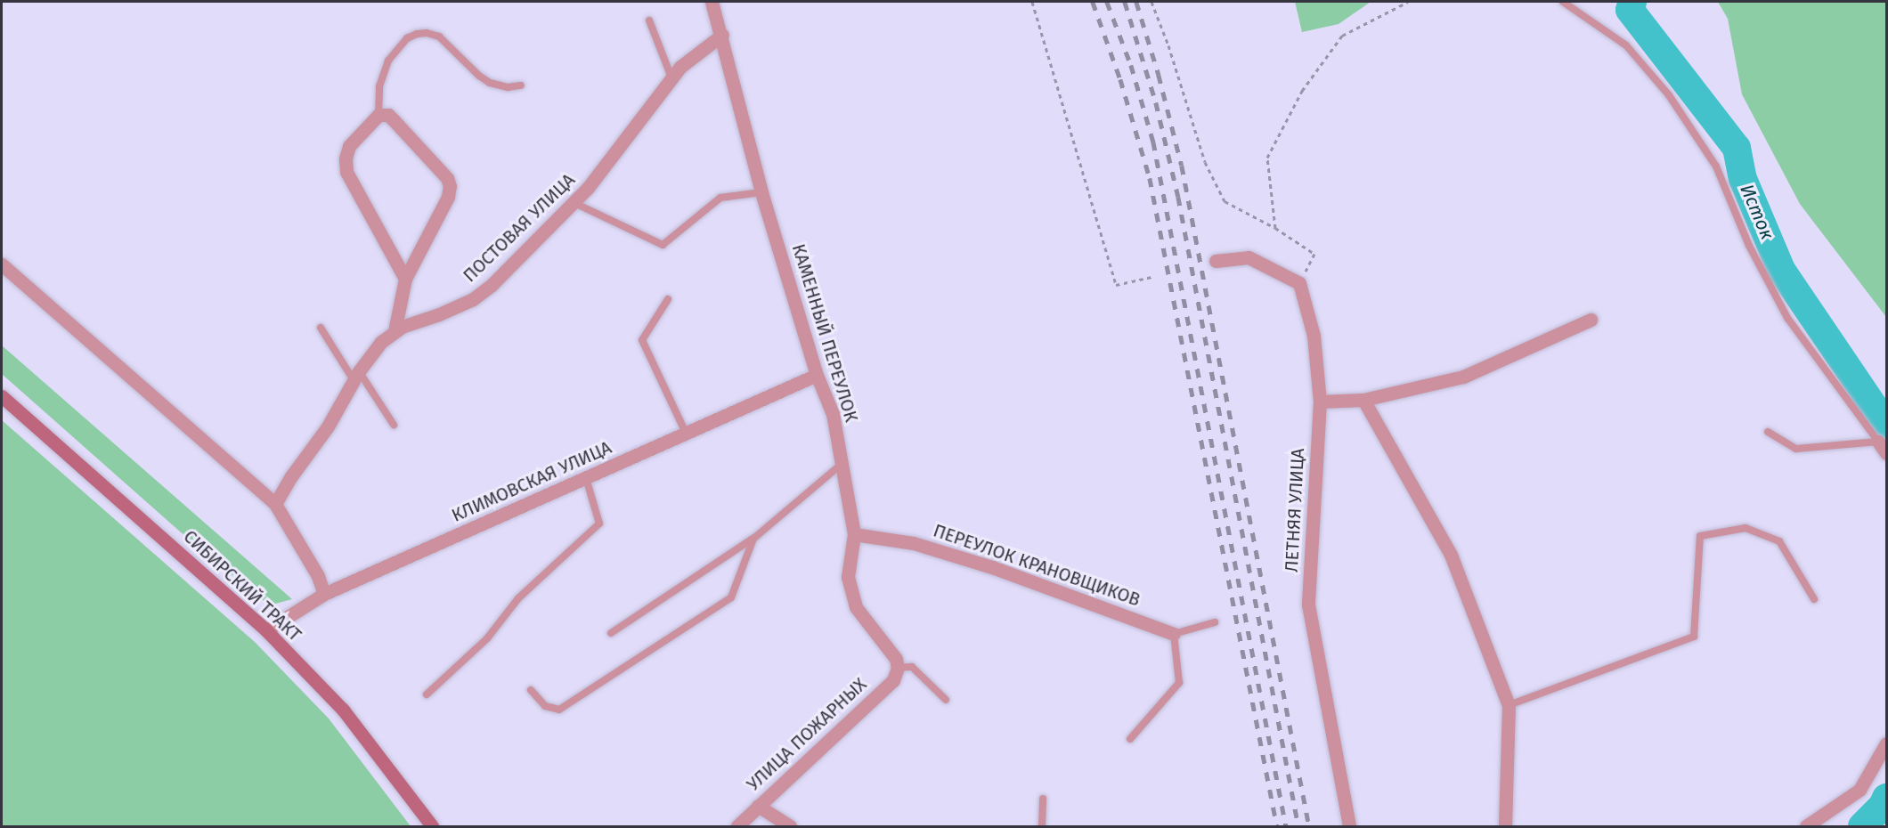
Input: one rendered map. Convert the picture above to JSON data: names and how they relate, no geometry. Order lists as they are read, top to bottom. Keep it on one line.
{"streets":{"main road":["СИБИРСКИЙ ТРАКТ"],"street":["ПОСТОВАЯ УЛИЦА","КАМЕННЫЙ ПЕРЕУЛОК","КЛИМОВСКАЯ УЛИЦА","ЛЕТНЯЯ УЛИЦА","ПЕРЕУЛОК КРАНОВЩИКОВ","УЛИЦА ПОЖАРНЫХ"]},"crossings":[["ПОСТОВАЯ УЛИЦА","КАМЕННЫЙ ПЕРЕУЛОК"],["КАМЕННЫЙ ПЕРЕУЛОК","КЛИМОВСКАЯ УЛИЦА"],["КАМЕННЫЙ ПЕРЕУЛОК","ПЕРЕУЛОК КРАНОВЩИКОВ"],["КАМЕННЫЙ ПЕРЕУЛОК","УЛИЦА ПОЖАРНЫХ"],["КЛИМОВСКАЯ УЛИЦА","СИБИРСКИЙ ТРАКТ"]],"water":["Исток"]}
